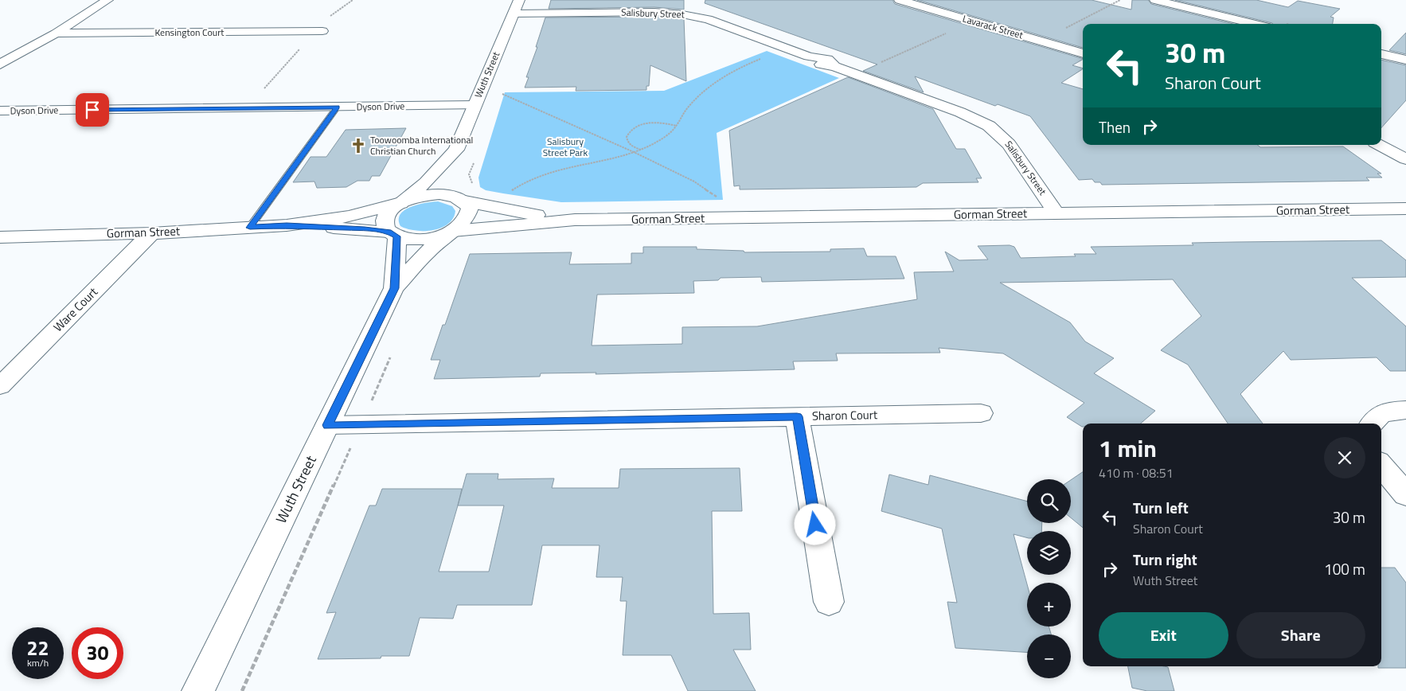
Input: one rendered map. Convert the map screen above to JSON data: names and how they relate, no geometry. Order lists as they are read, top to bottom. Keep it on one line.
{"streets":{"street":["Salisbury Street","Lavarack Street","Kensington Court","Wuth Street","Dyson Drive","Gorman Street","Ware Court","Sharon Court"]},"crossings":[["Salisbury Street","Wuth Street"],["Salisbury Street","Gorman Street"],["Wuth Street","Dyson Drive"],["Wuth Street","Gorman Street"],["Wuth Street","Sharon Court"],["Gorman Street","Ware Court"]],"parks":["Salisbury Street Park"],"places":{"church":["Toowoomba International Christian Church"]},"page":{"turn":["30 m","Sharon Court"],"then":"Then","heading":["1 min","410 m · 08:51"],"map_buttons":["+","−"],"list":[{"name":"Turn left","note":"Sharon Court","value":"30 m"},{"name":"Turn right","note":"Wuth Street","value":"100 m"}],"buttons":["Exit","Share"],"speed":"22 km/h","limit":"30"}}
